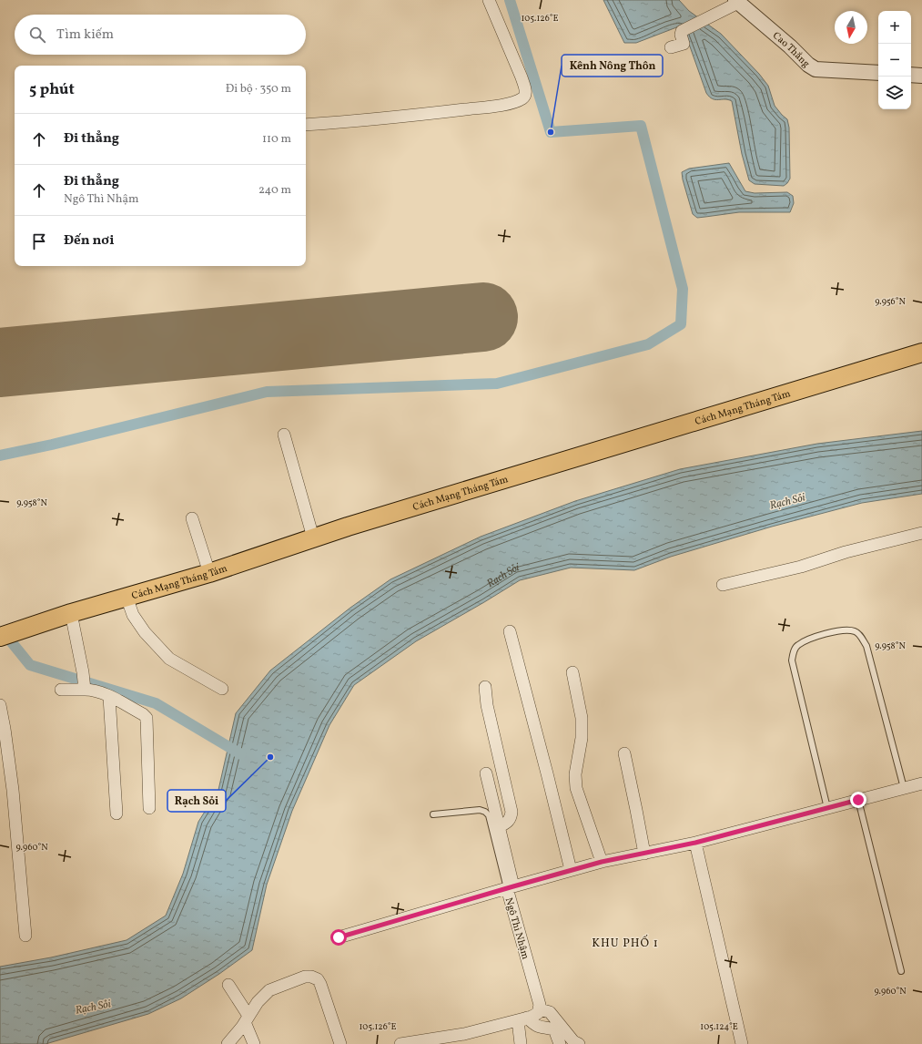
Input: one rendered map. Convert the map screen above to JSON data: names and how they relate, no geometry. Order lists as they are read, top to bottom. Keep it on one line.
{"streets":{"main road":["Cách Mạng Tháng Tám"],"street":["Cao Thắng","Ngô Thì Nhậm"]},"districts":["KHU PHỐ 1"],"water":["Rạch Sỏi"],"places":["Kênh Nông Thôn","Rạch Sỏi"],"north":"bottom","page":{"map_buttons":["+","−"],"search":"Tìm kiếm","heading":["5 phút","Đi bộ · 350 m"],"list":[["Đi thẳng","110 m"],["Đi thẳng","Ngô Thì Nhậm","240 m"],"Đến nơi"]},"coordinates":["105.126°E","9.956°N","9.958°N","9.960°N","105.124°E"]}
